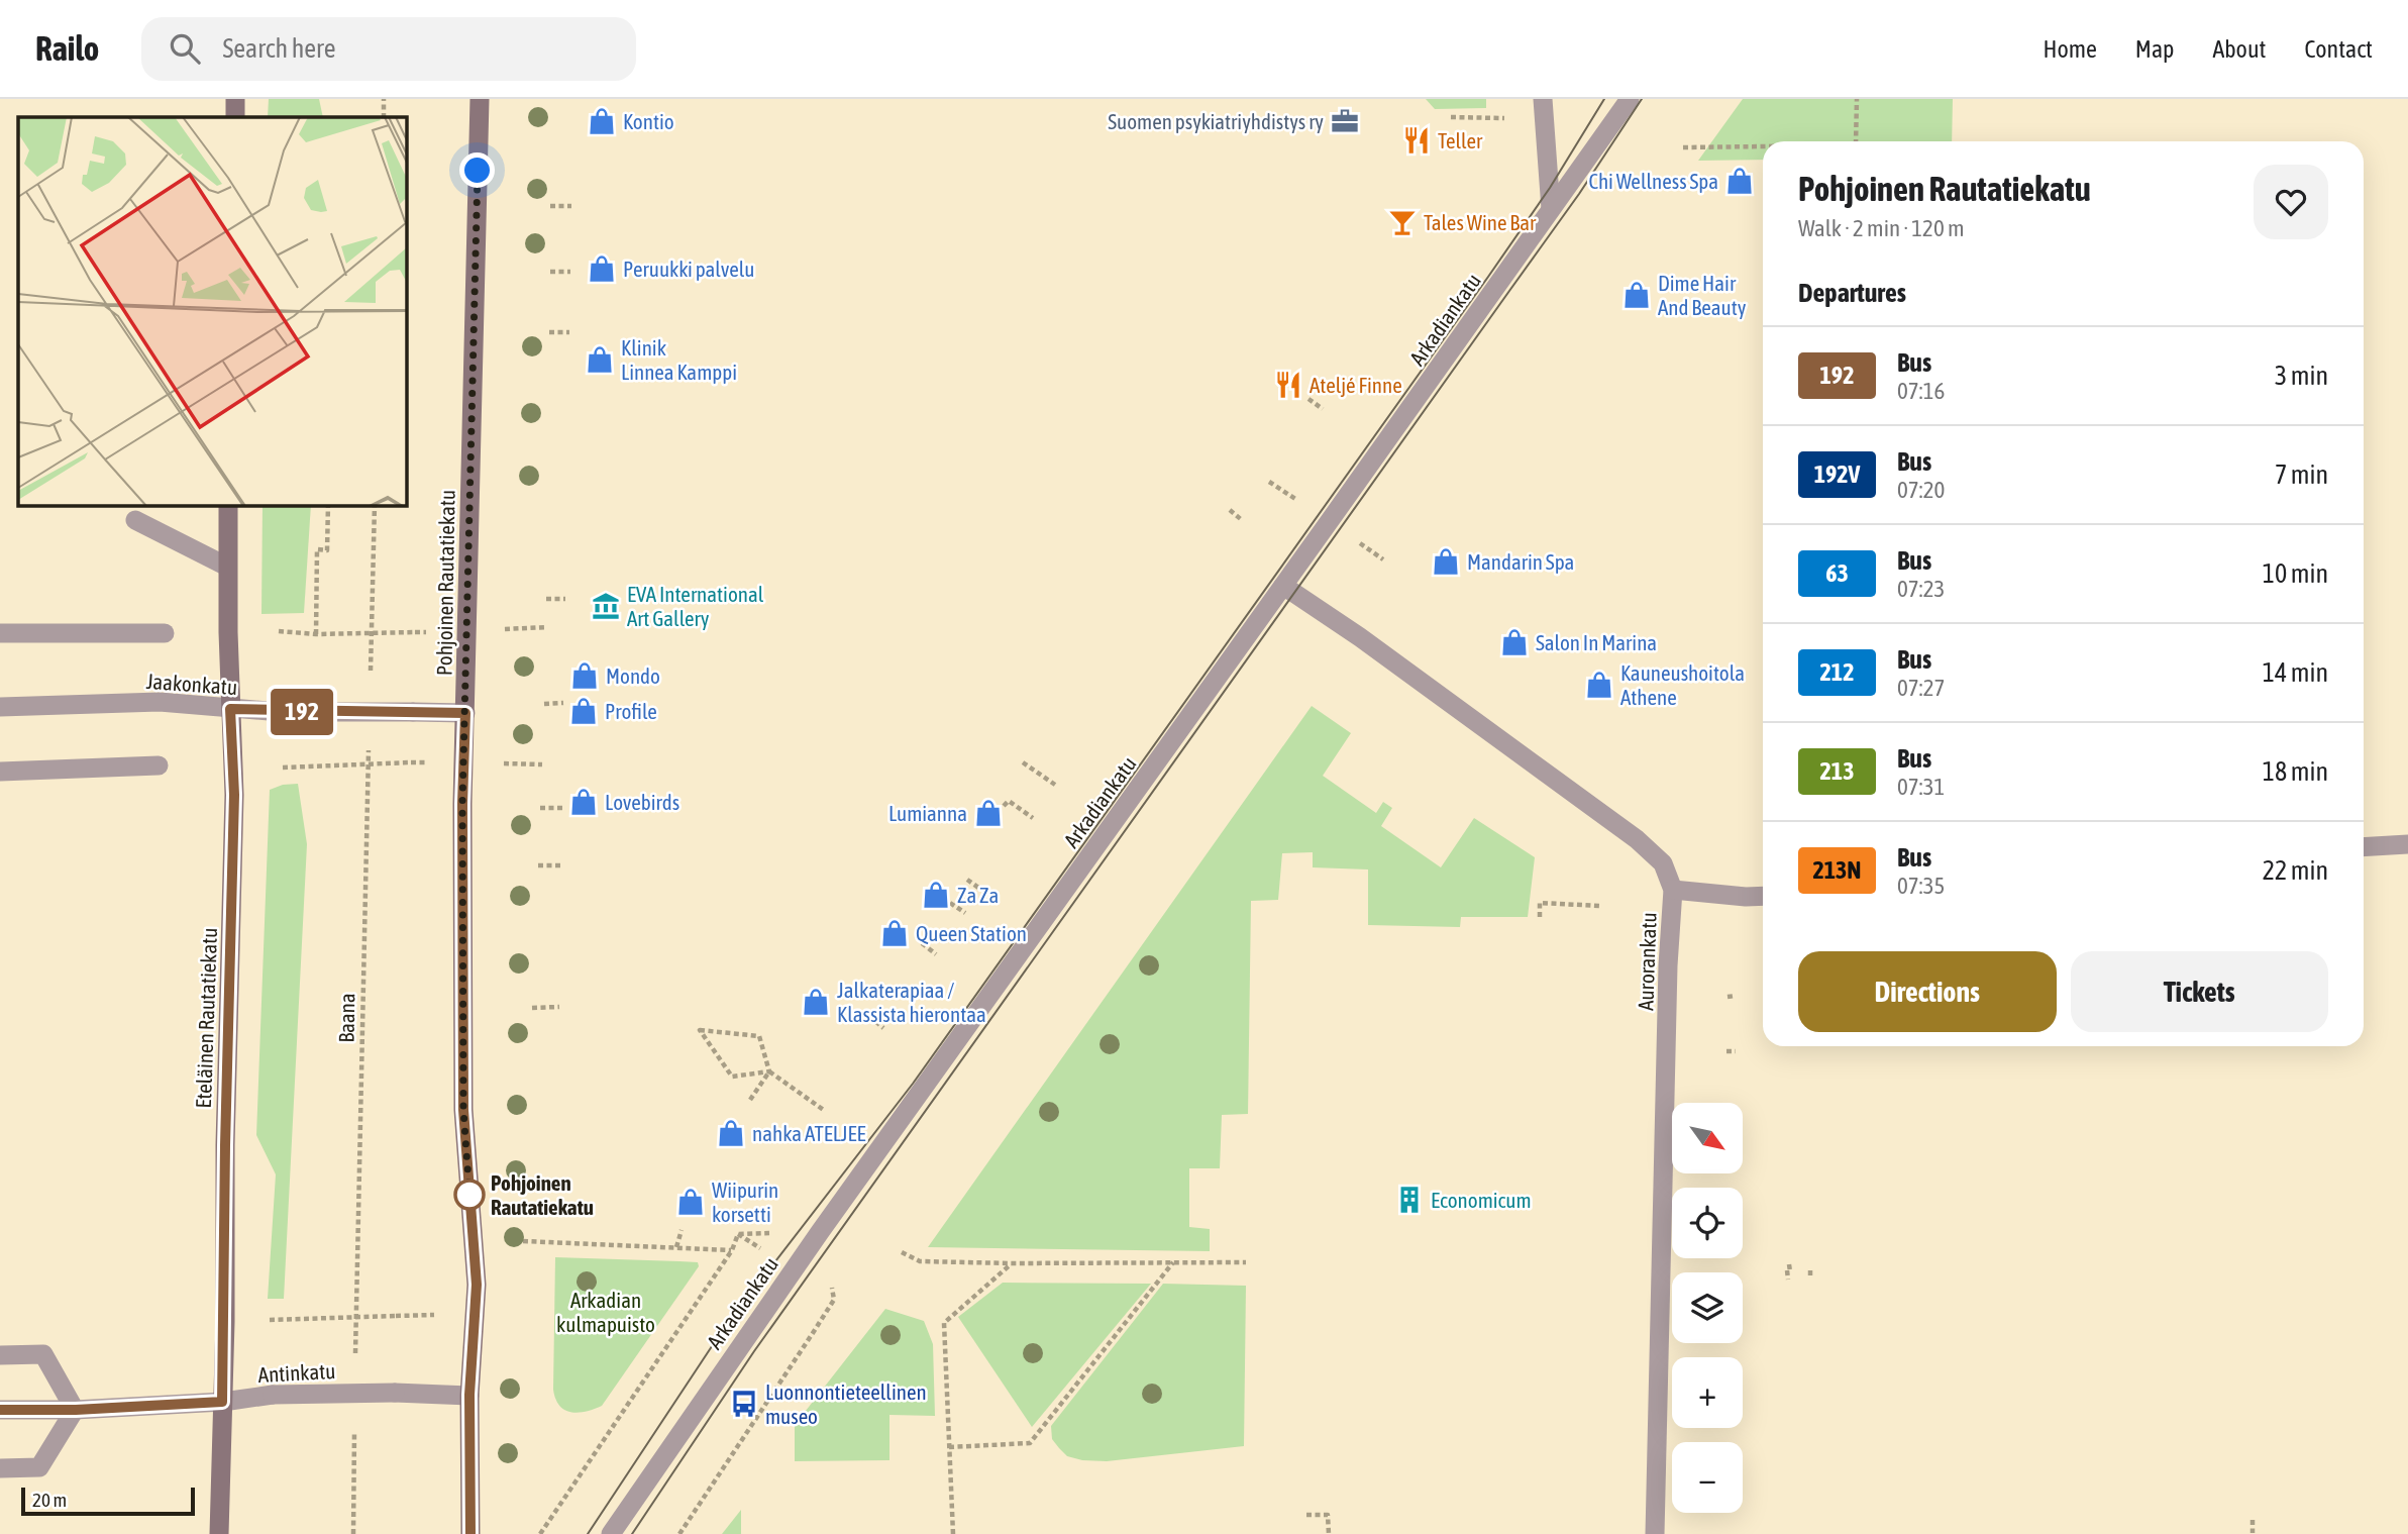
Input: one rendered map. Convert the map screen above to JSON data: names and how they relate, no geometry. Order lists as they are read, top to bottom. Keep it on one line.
{"streets":{"main road":["Pohjoinen Rautatiekatu","Eteläinen Rautatiekatu"],"street":["Arkadiankatu","Jaakonkatu","Aurorankatu","Antinkatu"],"path":["Baana"]},"crossings":[["Arkadiankatu","Aurorankatu"],["Pohjoinen Rautatiekatu","Jaakonkatu"],["Pohjoinen Rautatiekatu","Antinkatu"],["Jaakonkatu","Eteläinen Rautatiekatu"],["Eteläinen Rautatiekatu","Antinkatu"]],"parks":["Arkadian kulmapuisto"],"places":{"shop":["Kontio","Chi Wellness Spa","Peruukki palvelu","Dime Hair And Beauty","Klinik Linnea Kamppi","Mandarin Spa","Salon In Marina","Mondo","Kauneushoitola Athene","Profile","Lovebirds","Lumianna","Za Za","Queen Station","Jalkaterapiaa / Klassista hierontaa","nahka ATELJEE","Wiipurin korsetti"],"office":["Suomen psykiatriyhdistys ry"],"restaurant":["Teller","Ateljé Finne"],"bar":["Tales Wine Bar"],"museum":["EVA International Art Gallery"],"other":["Pohjoinen Rautatiekatu"],"building":["Economicum"],"bus stop":["Luonnontieteellinen museo"]},"lines":["bus line 192"],"scale_bar":"20 m","north":"bottom right","page":{"header":"Railo","search":"Search here","nav":["Home","Map","About","Contact"],"on_map":"192","heading":[["Pohjoinen Rautatiekatu","Walk · 2 min · 120 m"],"Departures"],"list":[{"mark":"192","name":"Bus","note":"07:16","value":"3 min"},{"mark":"192V","name":"Bus","note":"07:20","value":"7 min"},{"mark":"63","name":"Bus","note":"07:23","value":"10 min"},{"mark":"212","name":"Bus","note":"07:27","value":"14 min"},{"mark":"213","name":"Bus","note":"07:31","value":"18 min"},{"mark":"213N","name":"Bus","note":"07:35","value":"22 min"}],"buttons":["Directions","Tickets"],"map_buttons":["+","−"],"scale":"20 m"}}
